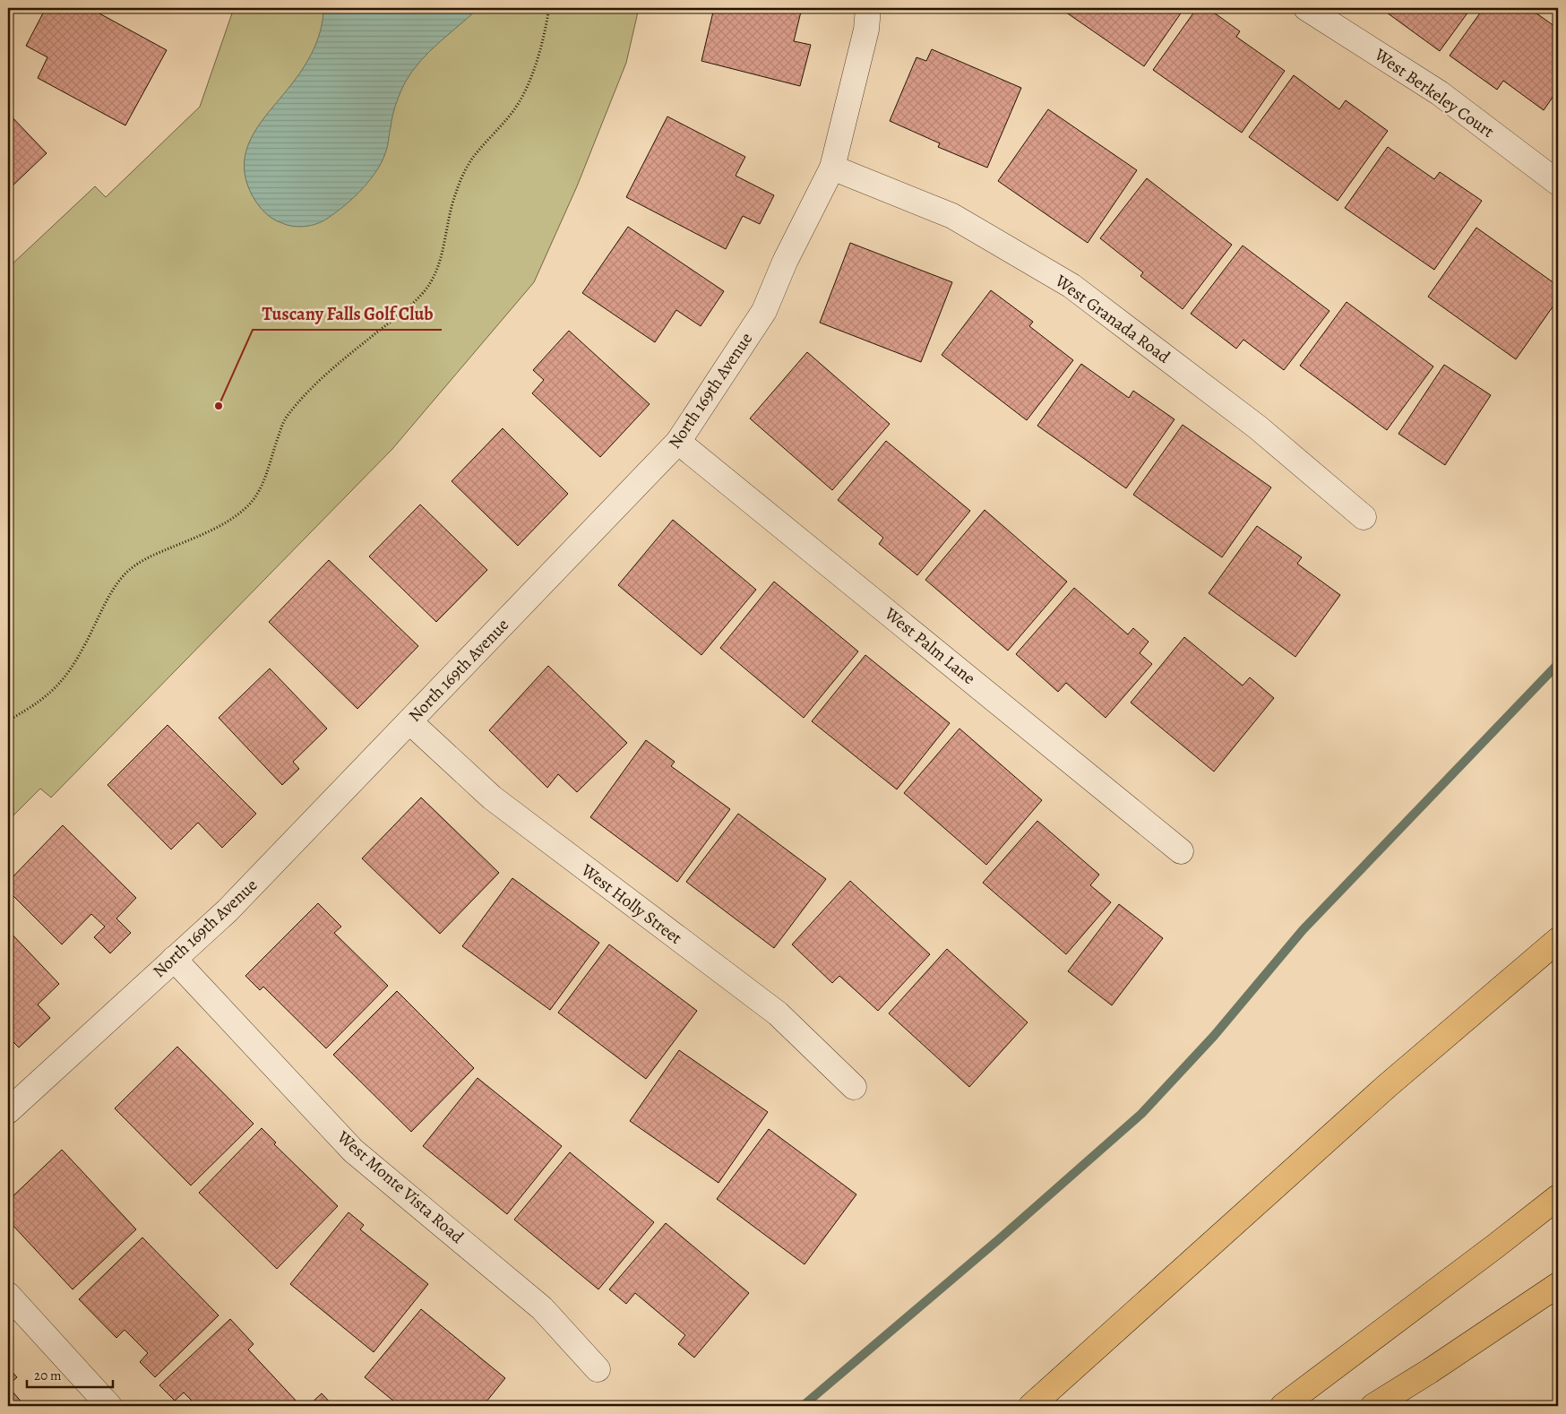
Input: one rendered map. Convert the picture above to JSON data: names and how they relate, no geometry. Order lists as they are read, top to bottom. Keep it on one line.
{"streets":{"street":["West Berkeley Court","West Granada Road","North 169th Avenue","West Palm Lane","West Holly Street","West Monte Vista Road"]},"crossings":[["West Granada Road","North 169th Avenue"],["North 169th Avenue","West Palm Lane"],["North 169th Avenue","West Holly Street"],["North 169th Avenue","West Monte Vista Road"]],"places":["Tuscany Falls Golf Club"],"scale_bar":"20 m"}
